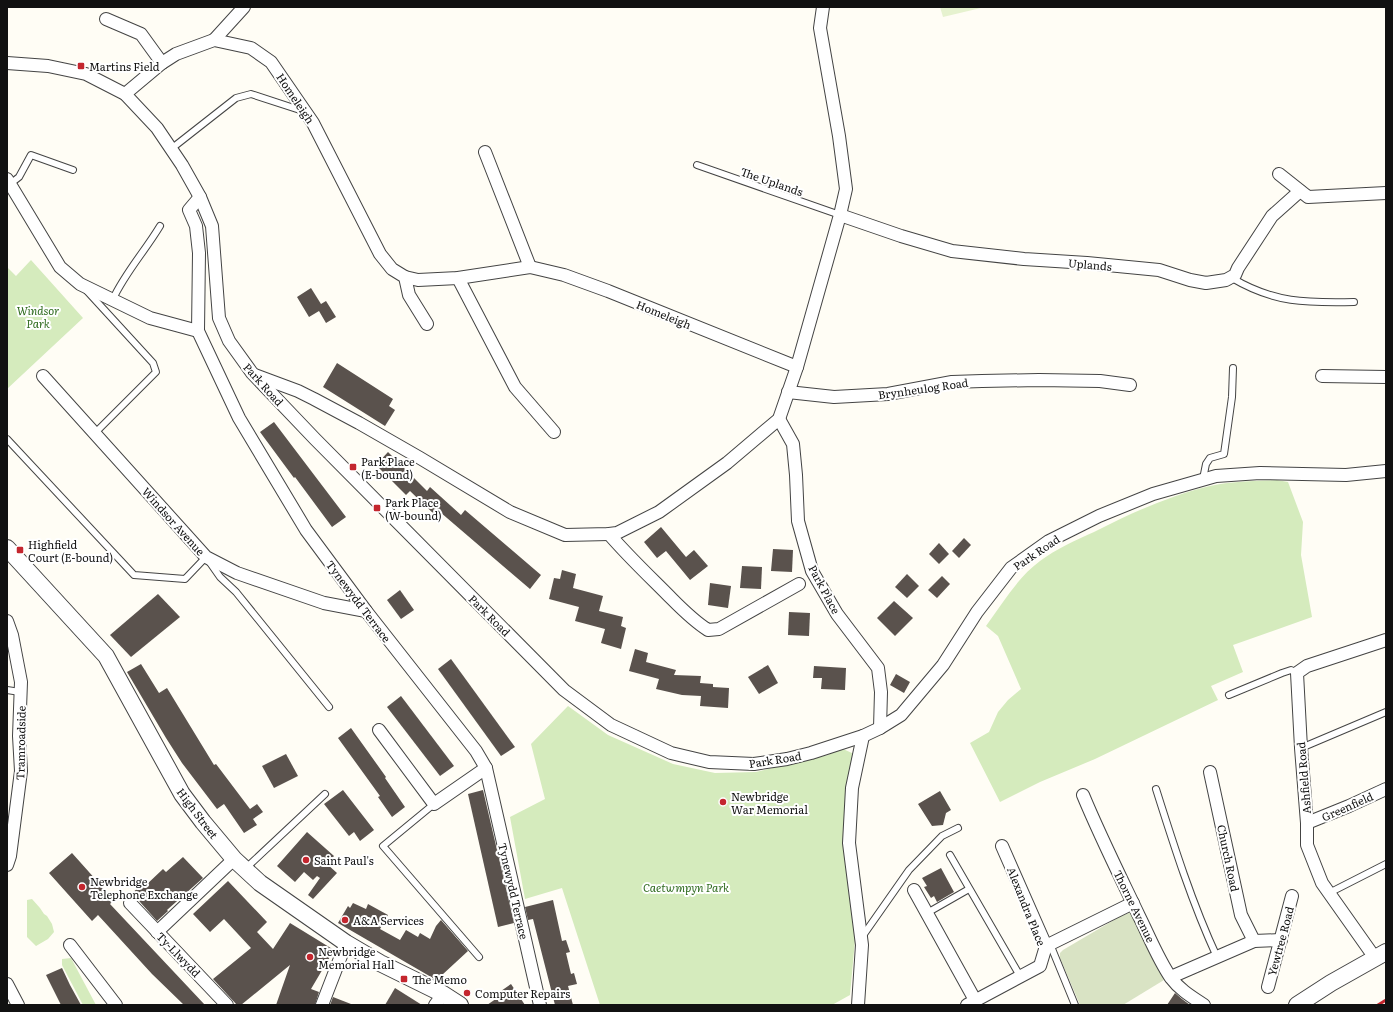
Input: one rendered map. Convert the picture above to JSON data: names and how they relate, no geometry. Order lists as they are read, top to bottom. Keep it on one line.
{"streets":{"street":["Homeleigh","Uplands","Park Road","Brynheulog Road","Windsor Avenue","Park Place","Tynewydd Terrace","Tramroadside","Ashfield Road","Greenfield","High Street","Church Road","Alexandra Place","Thorne Avenue","Yewtree Road","Ty-Llwydd"],"lane":["The Uplands"]},"crossings":[["The Uplands","Uplands"],["Park Road","Park Place"],["Park Road","Tynewydd Terrace"],["Windsor Avenue","Tynewydd Terrace"],["Ashfield Road","Greenfield"]],"parks":["Windsor Park","Caetwmpyn Park"],"places":{"transit":["Martins Field","Park Place (E-bound)","Park Place (W-bound)","Highfield Court (E-bound)","The Memo"],"other":["Newbridge War Memorial","Saint Paul's","Newbridge Telephone Exchange","A&A Services","Newbridge Memorial Hall","Computer Repairs"]}}
